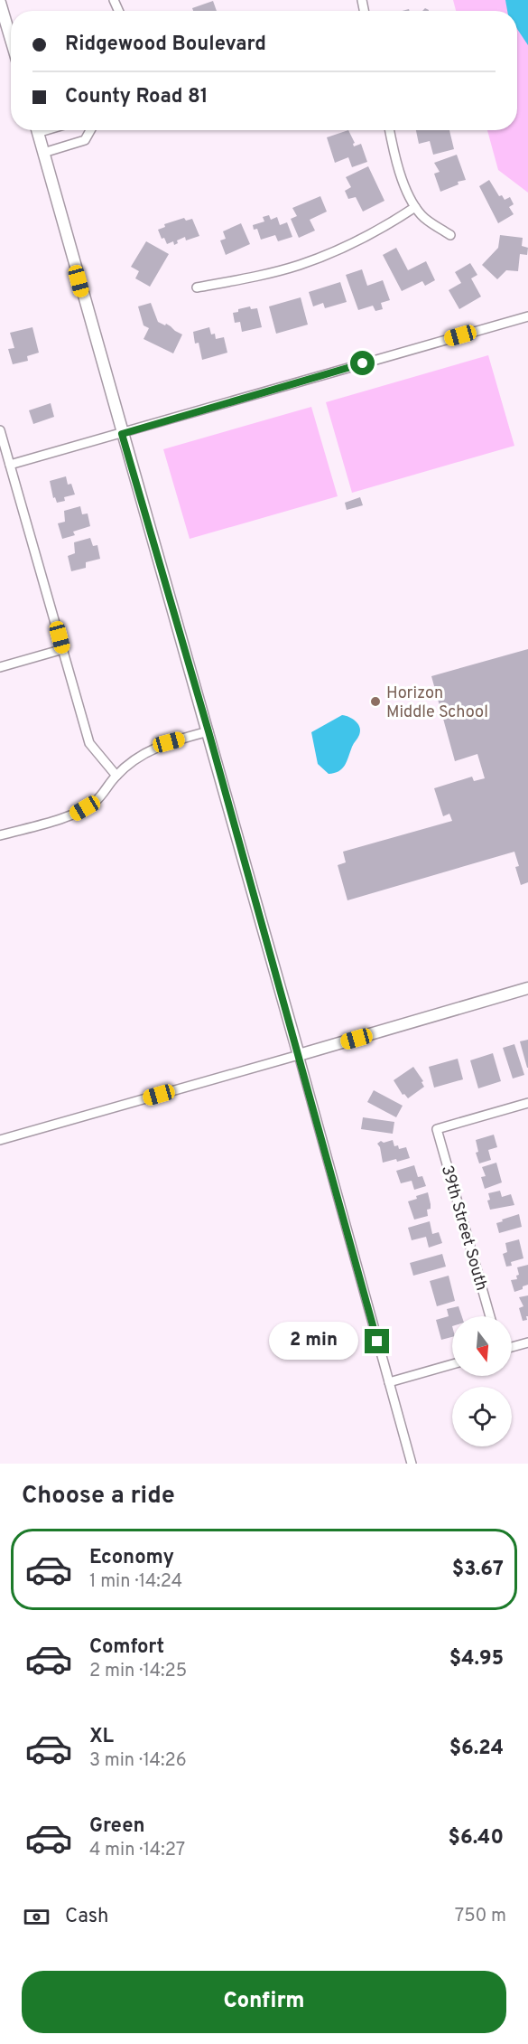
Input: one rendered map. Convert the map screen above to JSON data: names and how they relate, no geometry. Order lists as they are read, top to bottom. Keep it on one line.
{"streets":{"street":["39th Street South"]},"places":["Horizon Middle School"],"north":"bottom","page":{"banner":["Ridgewood Boulevard","County Road 81"],"bubble":"2 min","heading":"Choose a ride","list":[{"name":"Economy","note":"1 min · 14:24","value":"$3.67"},{"name":"Comfort","note":"2 min · 14:25","value":"$4.95"},{"name":"XL","note":"3 min · 14:26","value":"$6.24"},{"name":"Green","note":"4 min · 14:27","value":"$6.40"}],"pay":["Cash","750 m"],"buttons":"Confirm"}}
